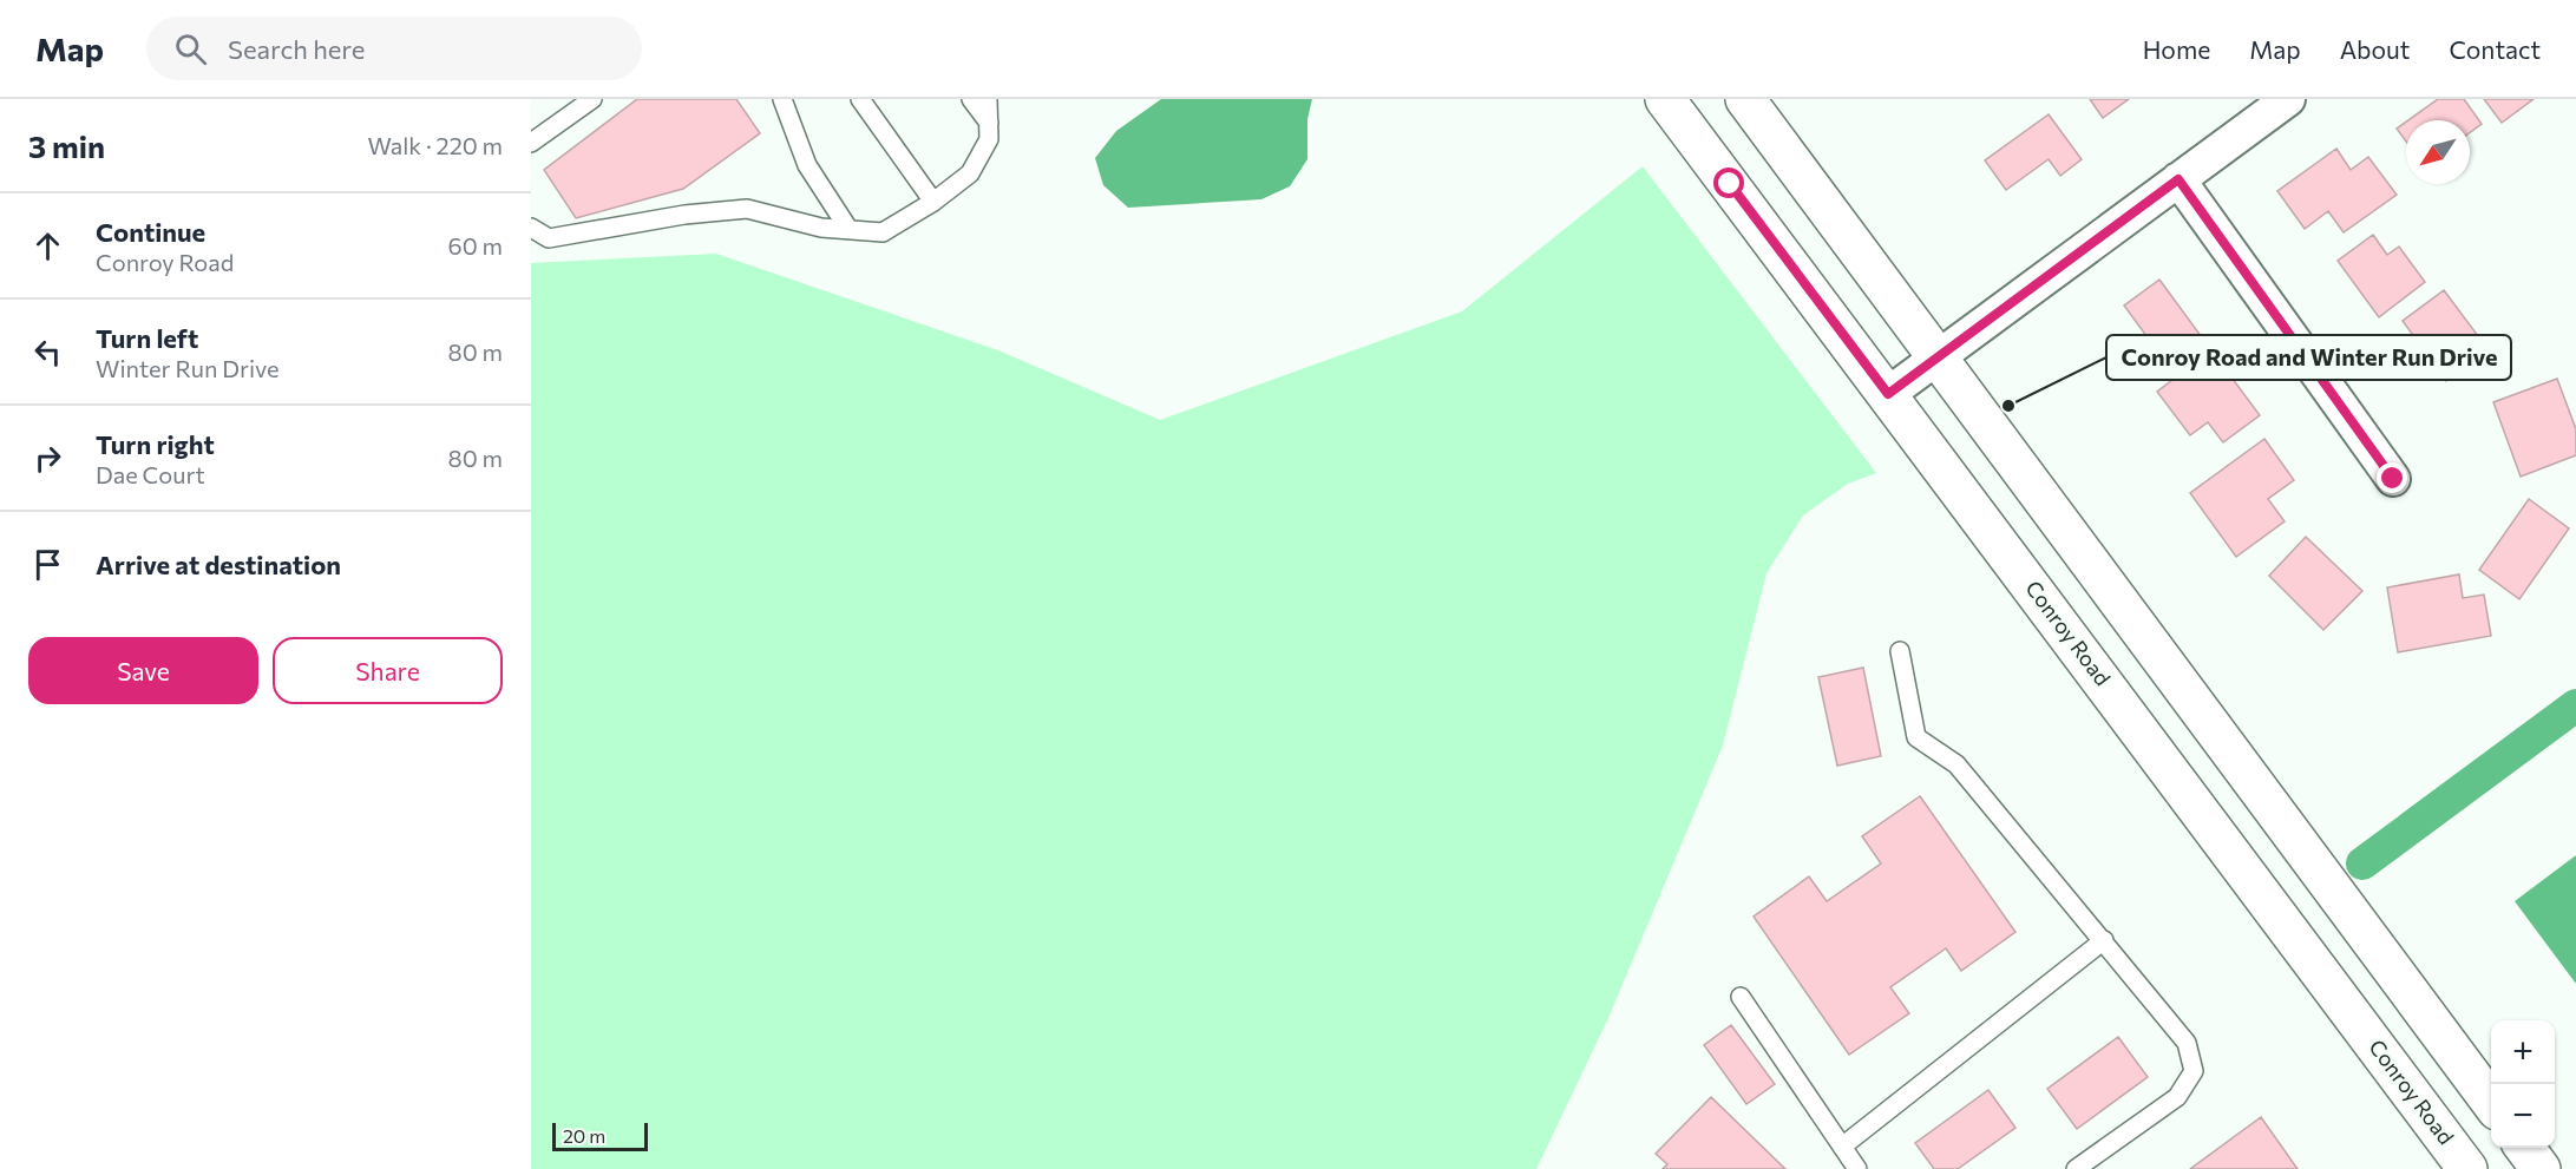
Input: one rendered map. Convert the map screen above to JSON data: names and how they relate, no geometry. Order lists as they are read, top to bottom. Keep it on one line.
{"streets":{"main road":["Conroy Road"]},"places":["Conroy Road and Winter Run Drive"],"scale_bar":"20 m","north":"bottom left","page":{"header":"Map","search":"Search here","nav":["Home","Map","About","Contact"],"heading":["3 min","Walk · 220 m"],"list":[["Continue","Conroy Road","60 m"],["Turn left","Winter Run Drive","80 m"],["Turn right","Dae Court","80 m"],"Arrive at destination"],"buttons":["Save","Share"],"map_buttons":["+","−"],"scale":"20 m"}}
